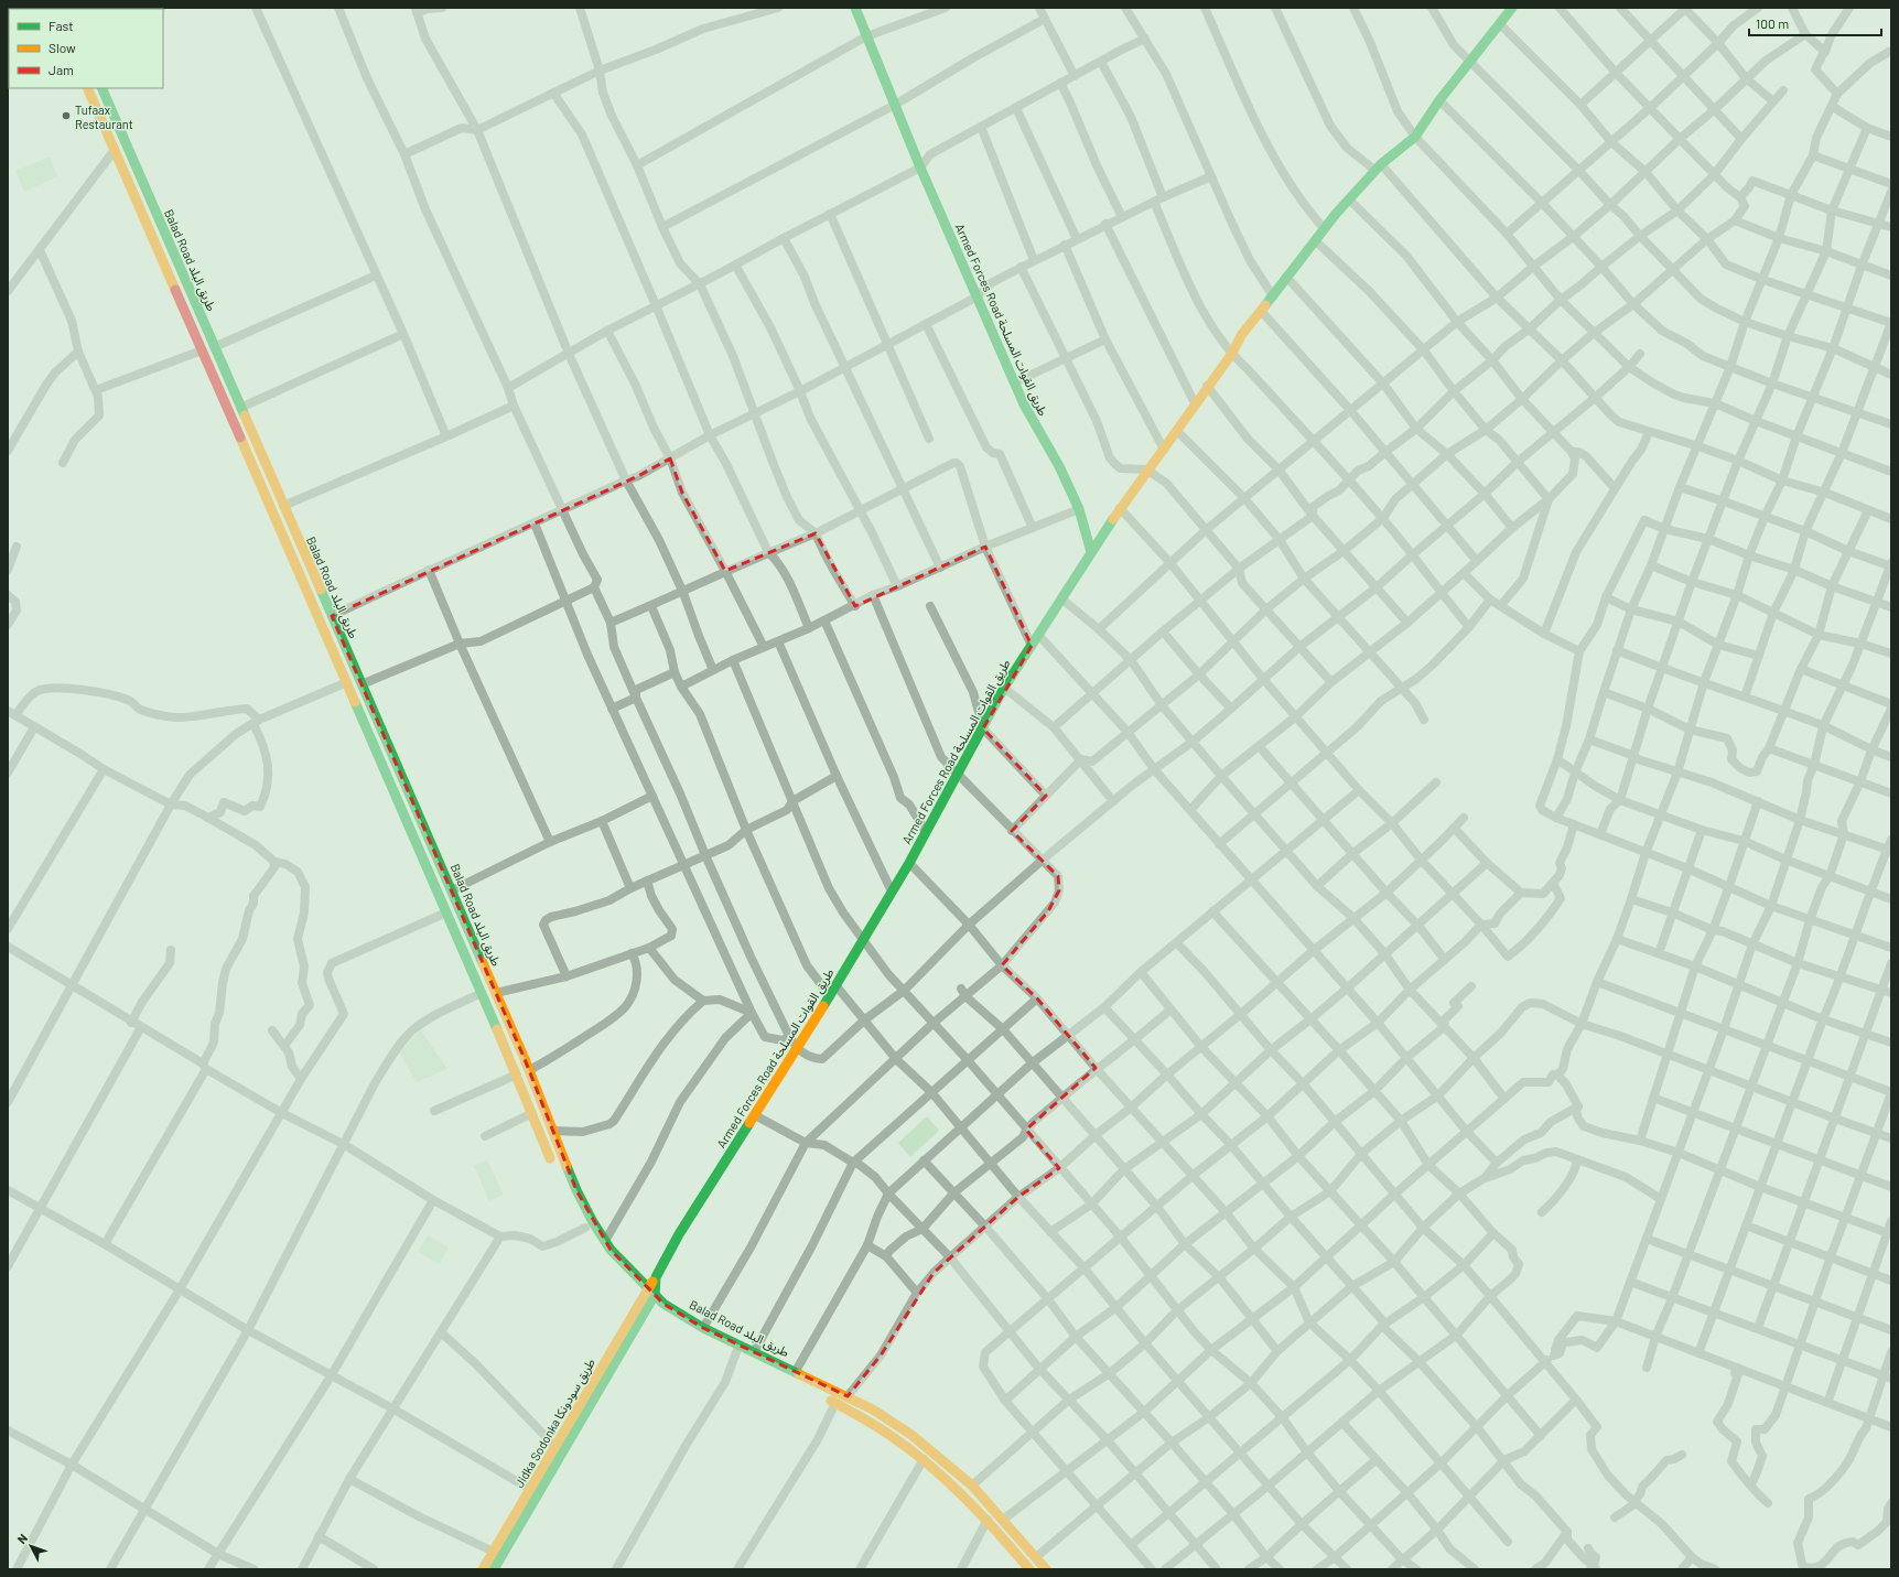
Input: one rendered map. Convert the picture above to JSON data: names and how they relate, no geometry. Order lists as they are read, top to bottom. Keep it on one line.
{"streets":{"main road":["Balad Road طريق البلد","Armed Forces Road طريق القوات المسلحة","Jidka Sodonka طريق سودونكا"]},"crossings":[["Balad Road طريق البلد","Armed Forces Road طريق القوات المسلحة"],["Balad Road طريق البلد","Jidka Sodonka طريق سودونكا"],["Armed Forces Road طريق القوات المسلحة","Jidka Sodonka طريق سودونكا"]],"places":["Tufaax Restaurant"],"legend":["Fast","Slow","Jam"],"scale_bar":"100 m","north":"top left"}
